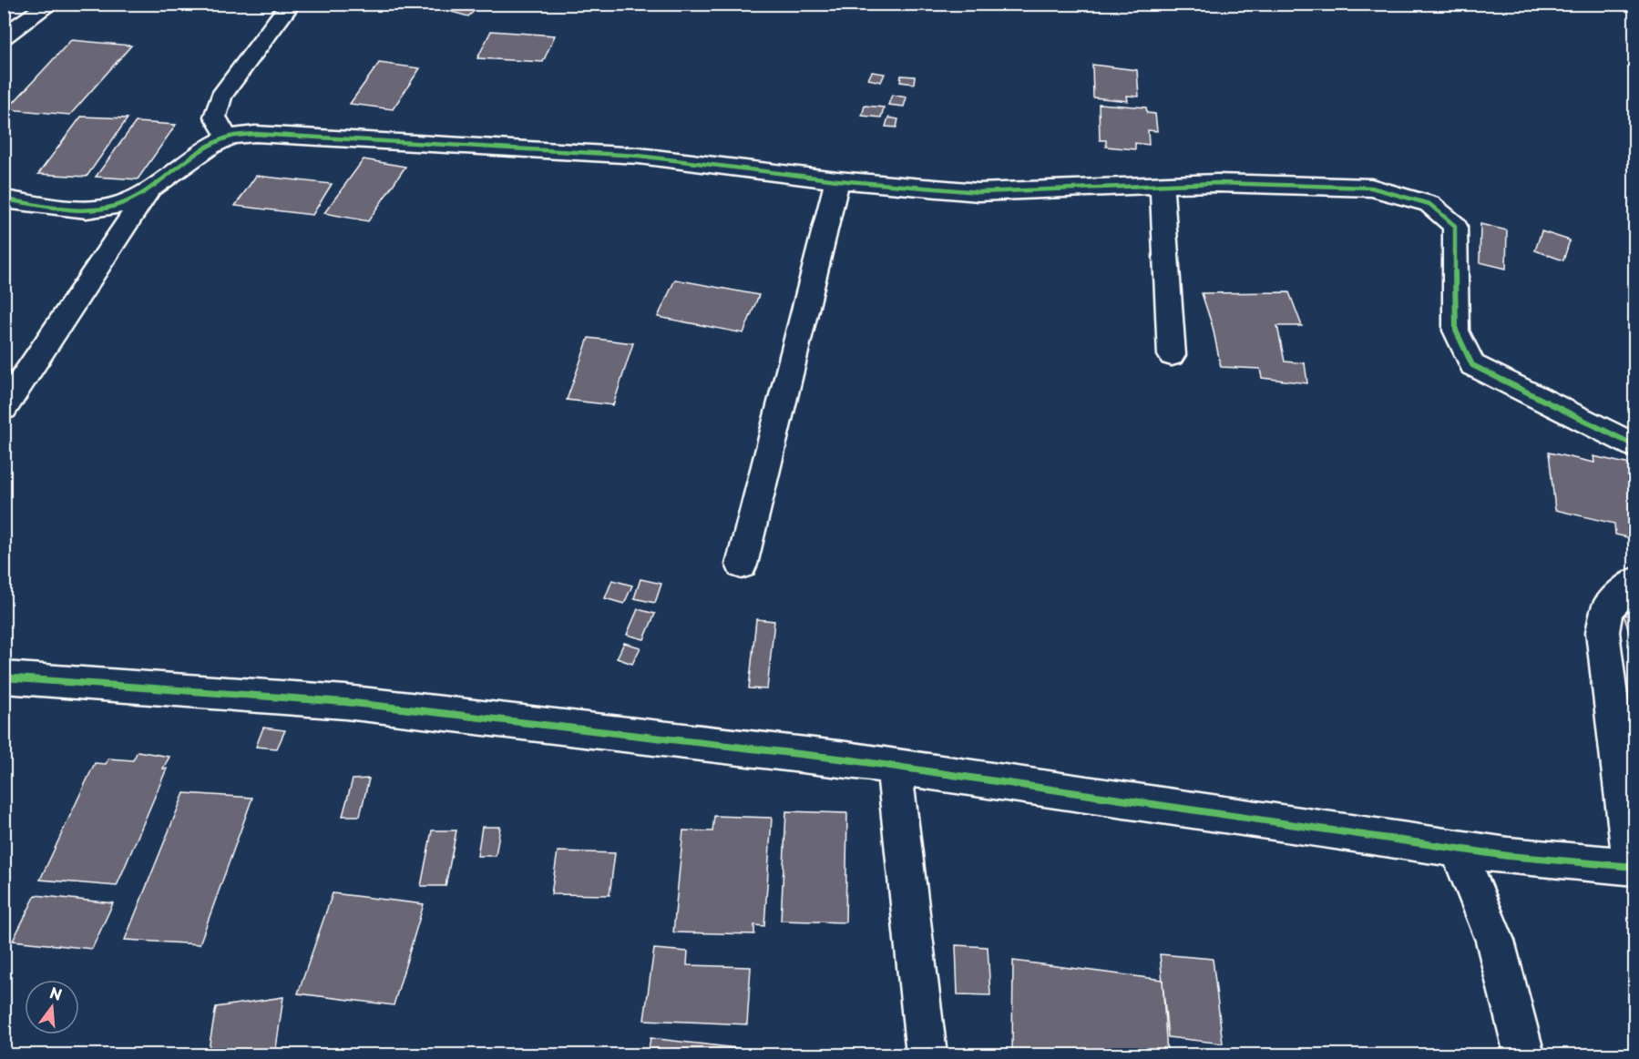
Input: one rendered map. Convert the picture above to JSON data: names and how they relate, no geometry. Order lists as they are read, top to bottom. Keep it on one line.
{"north":"top"}
